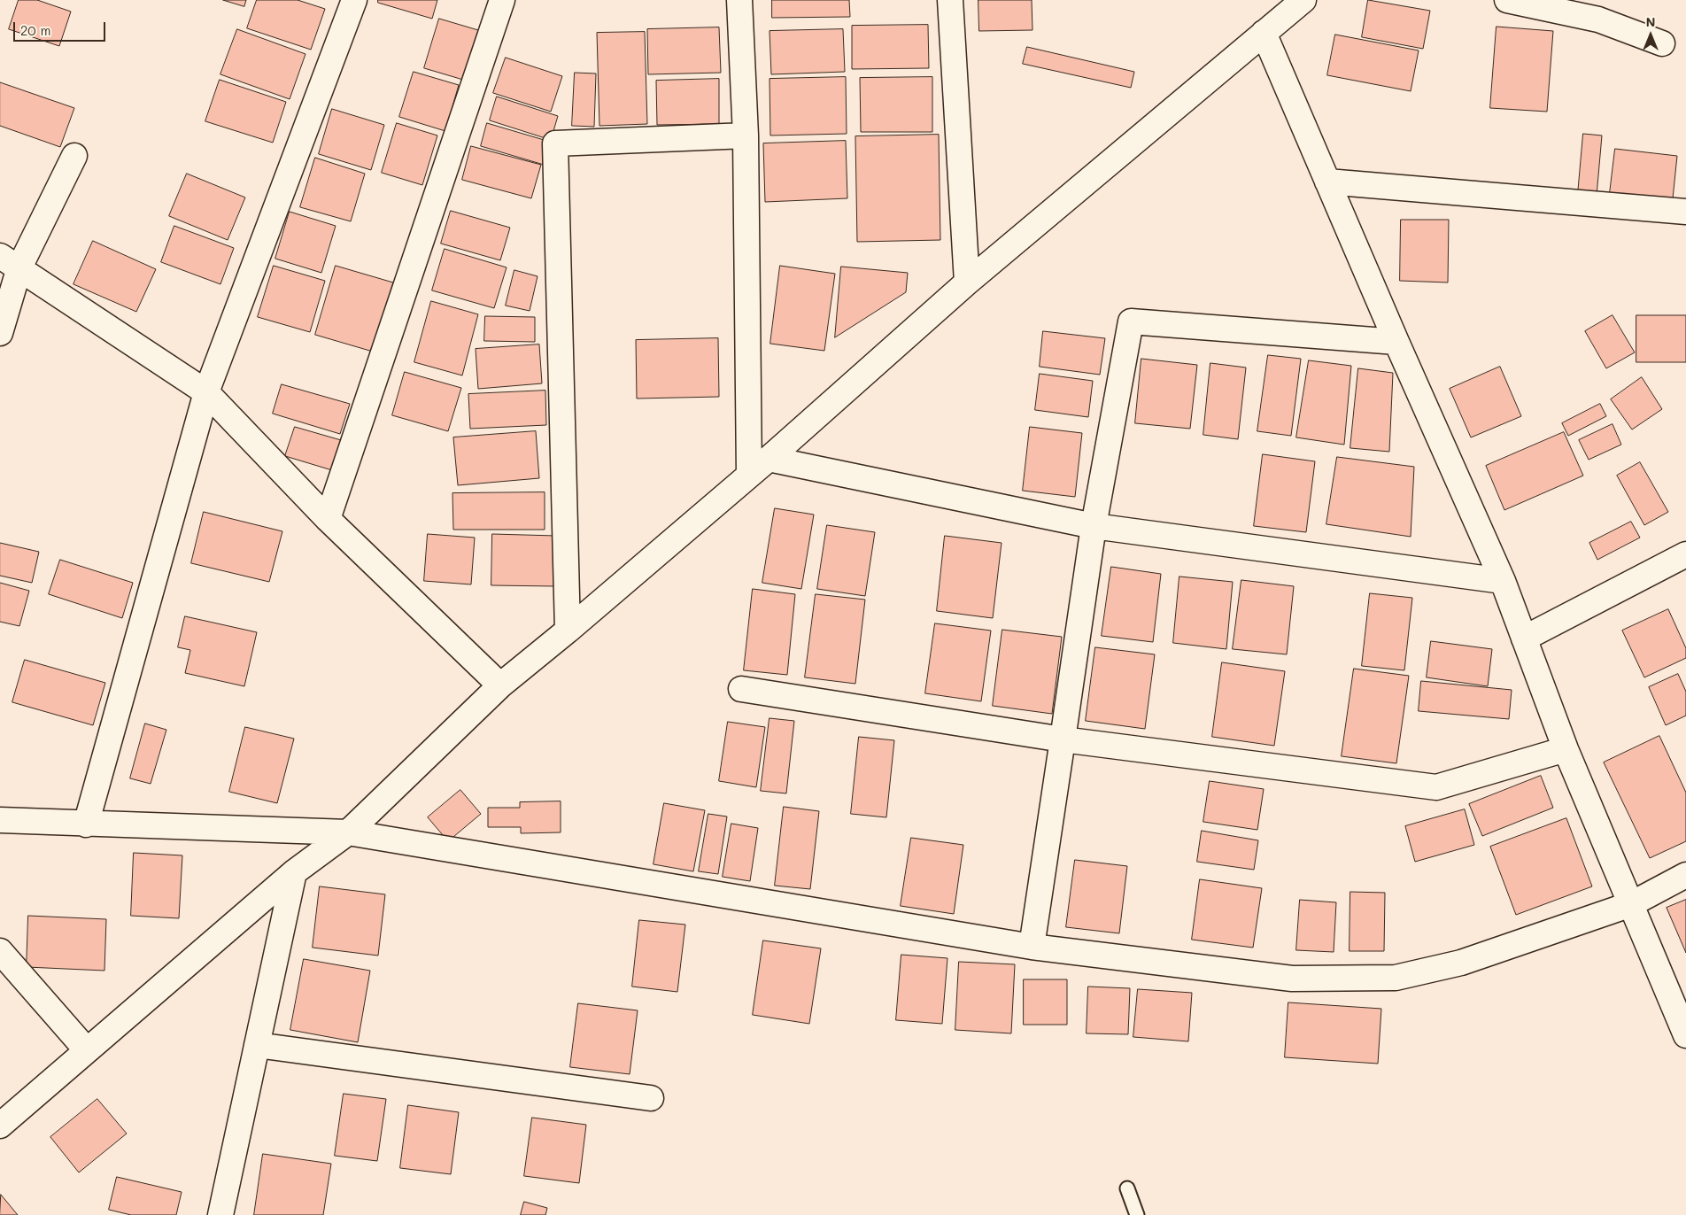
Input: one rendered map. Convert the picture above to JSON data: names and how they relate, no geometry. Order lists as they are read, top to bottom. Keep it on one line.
{"scale_bar":"20 m","north":"top"}
